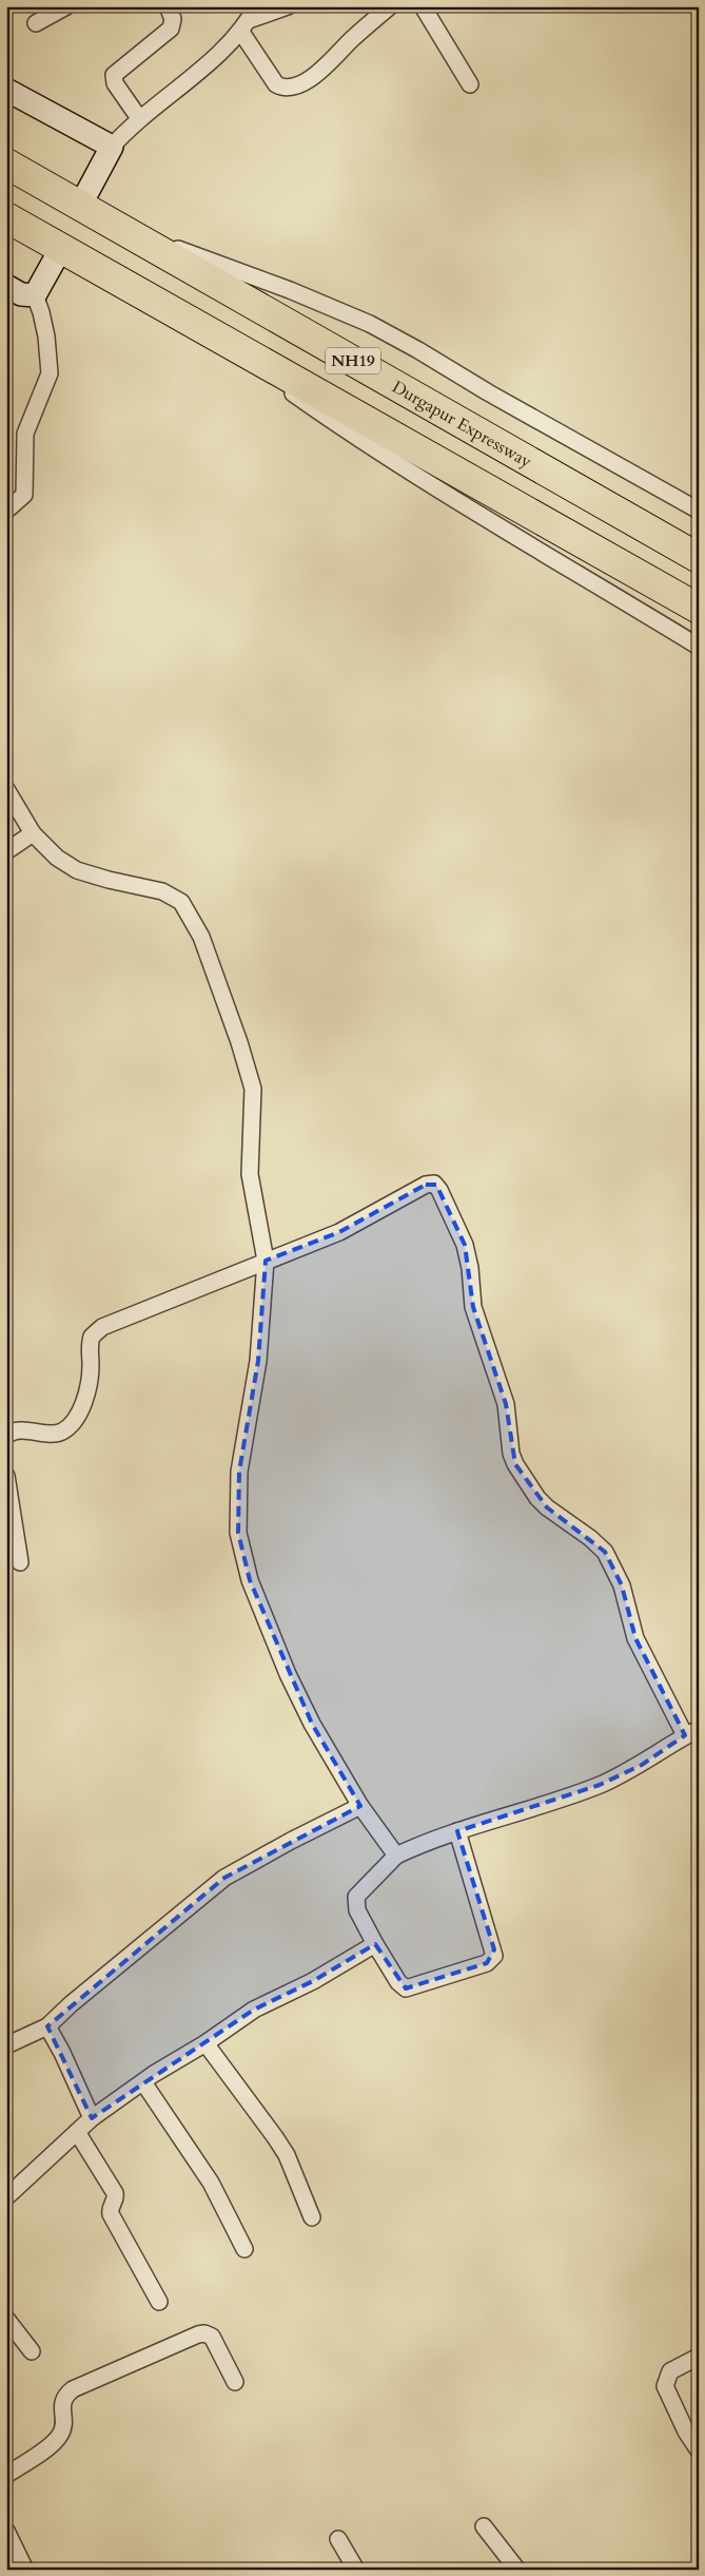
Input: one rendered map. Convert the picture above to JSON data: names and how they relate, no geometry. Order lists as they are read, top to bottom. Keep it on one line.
{"streets":{"highway":["NH19","Durgapur Expressway"]}}
